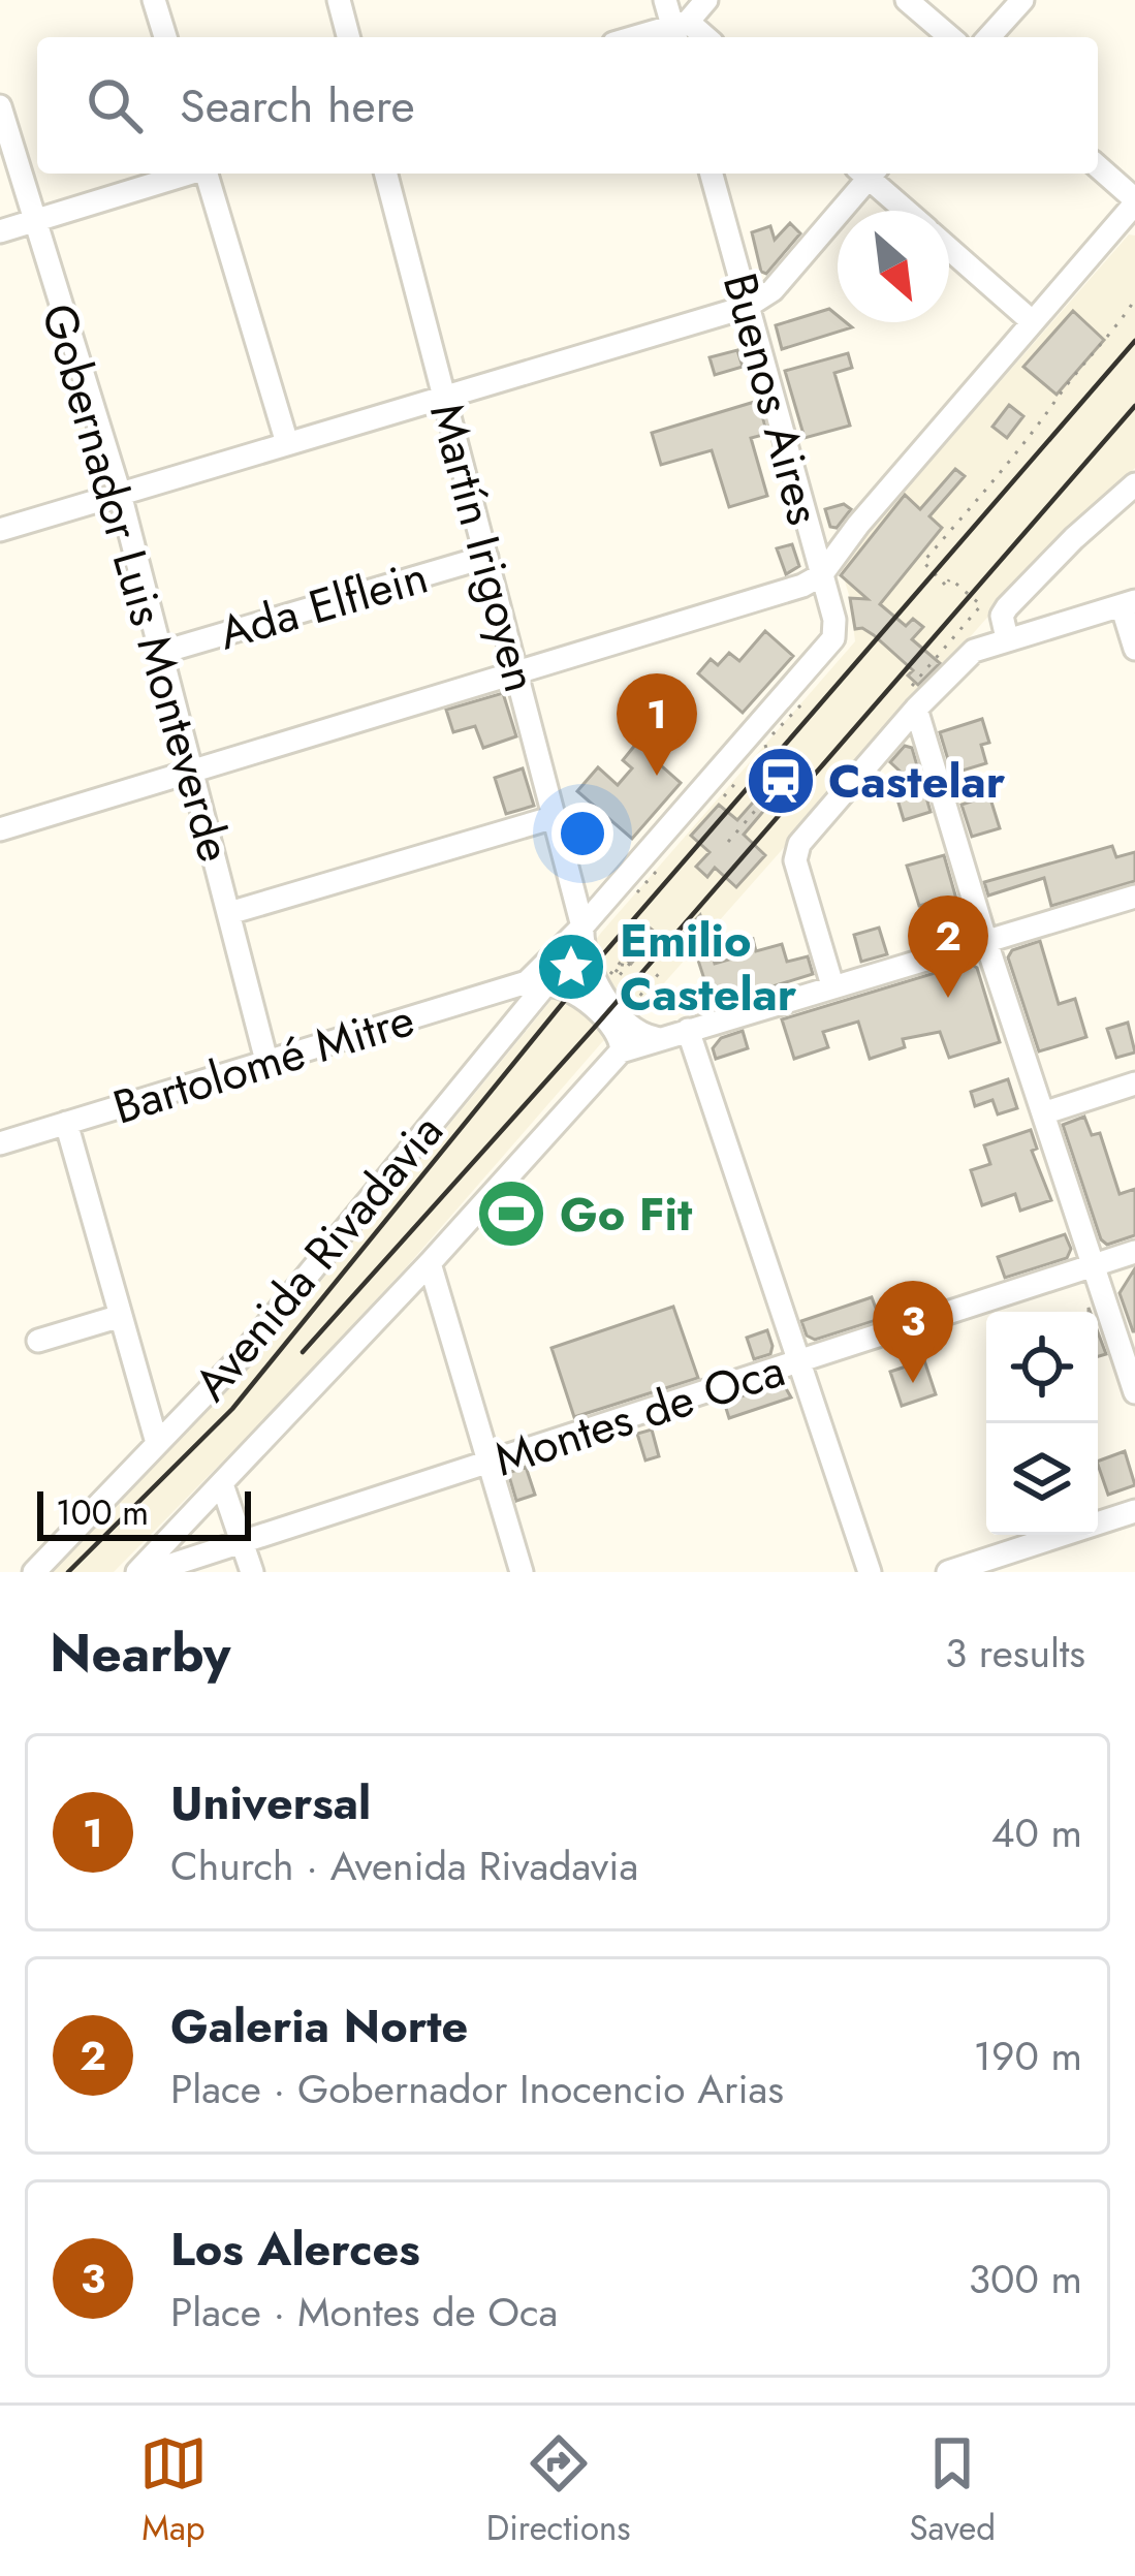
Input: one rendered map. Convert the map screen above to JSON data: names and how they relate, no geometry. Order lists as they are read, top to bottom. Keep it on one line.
{"streets":{"street":["Buenos Aires","Martín Irigoyen","Gobernador Luis Monteverde","Ada Elflein","Bartolomé Mitre","Avenida Rivadavia","Montes de Oca"]},"crossings":[["Buenos Aires","Avenida Rivadavia"],["Martín Irigoyen","Ada Elflein"],["Martín Irigoyen","Avenida Rivadavia"],["Gobernador Luis Monteverde","Ada Elflein"],["Gobernador Luis Monteverde","Bartolomé Mitre"],["Bartolomé Mitre","Avenida Rivadavia"],["Avenida Rivadavia","Montes de Oca"]],"places":{"station":["Castelar"],"place":["Emilio Castelar"],"sports":["Go Fit"]},"scale_bar":"100 m","north":"bottom right","page":{"search":"Search here","pins":["1","2","3"],"scale":"100 m","heading":["Nearby","3 results"],"list":[{"mark":"1","name":"Universal","note":"Church · Avenida Rivadavia","value":"40 m"},{"mark":"2","name":"Galeria Norte","note":"Place · Gobernador Inocencio Arias","value":"190 m"},{"mark":"3","name":"Los Alerces","note":"Place · Montes de Oca","value":"300 m"}],"nav":["Map","Directions","Saved"]}}
